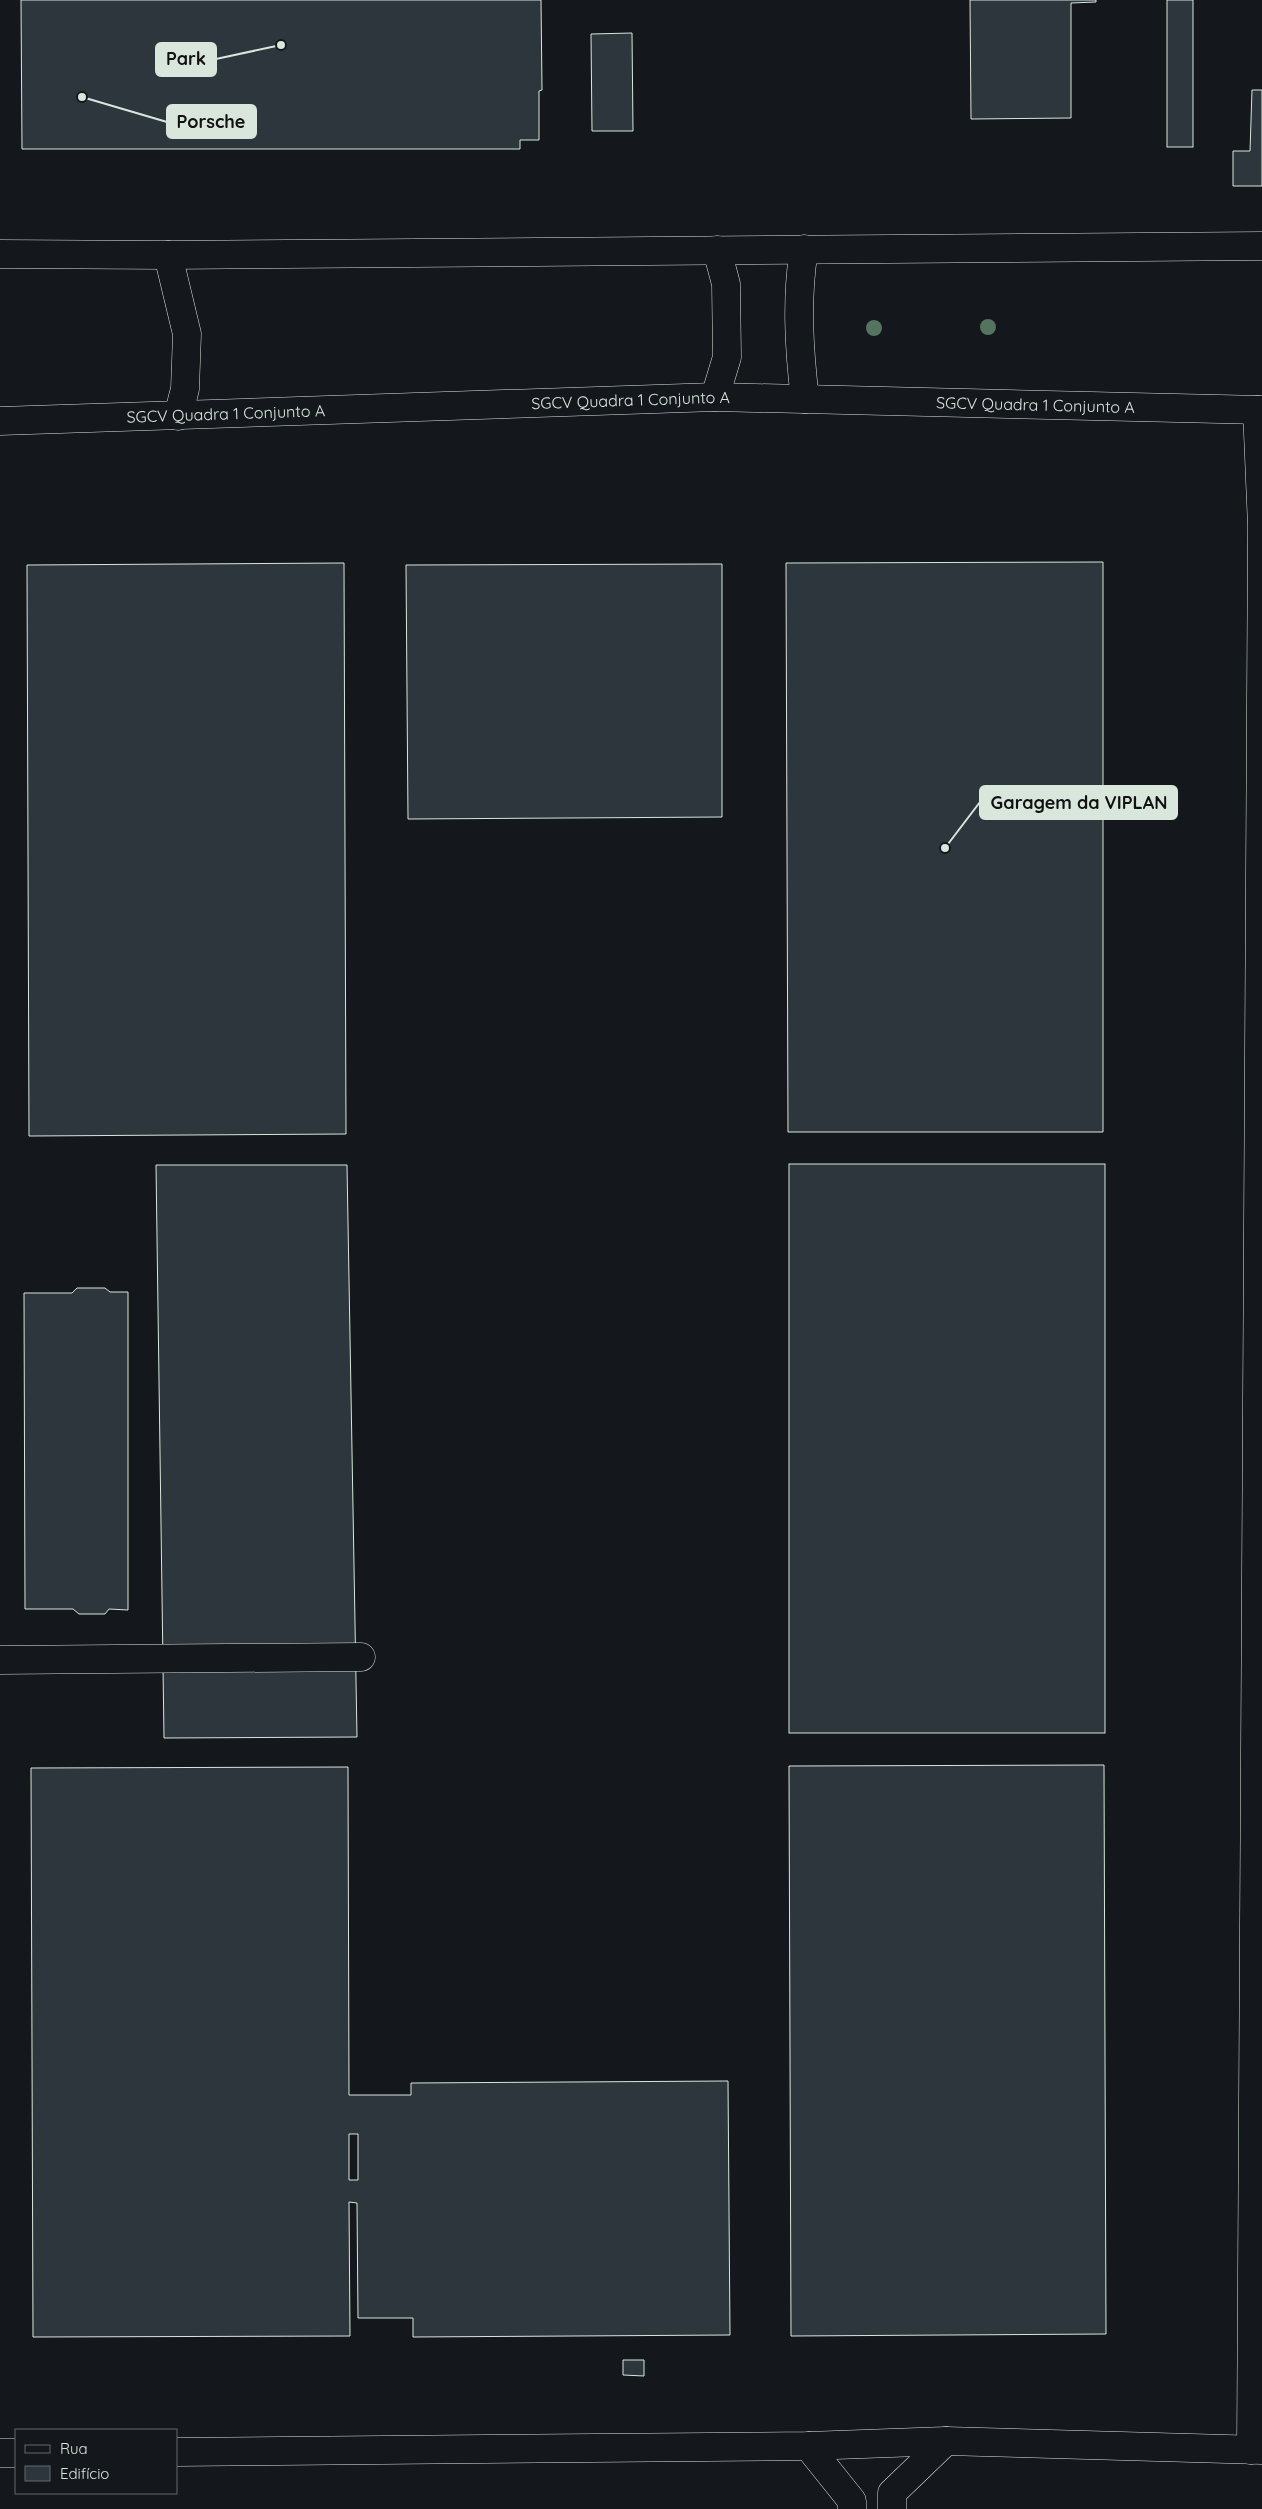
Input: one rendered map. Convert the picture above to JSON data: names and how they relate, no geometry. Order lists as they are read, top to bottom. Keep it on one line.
{"streets":{"street":["SGCV Quadra 1 Conjunto A"]},"places":["Park","Porsche","Garagem da VIPLAN"],"legend":["Rua","Edifício"]}
